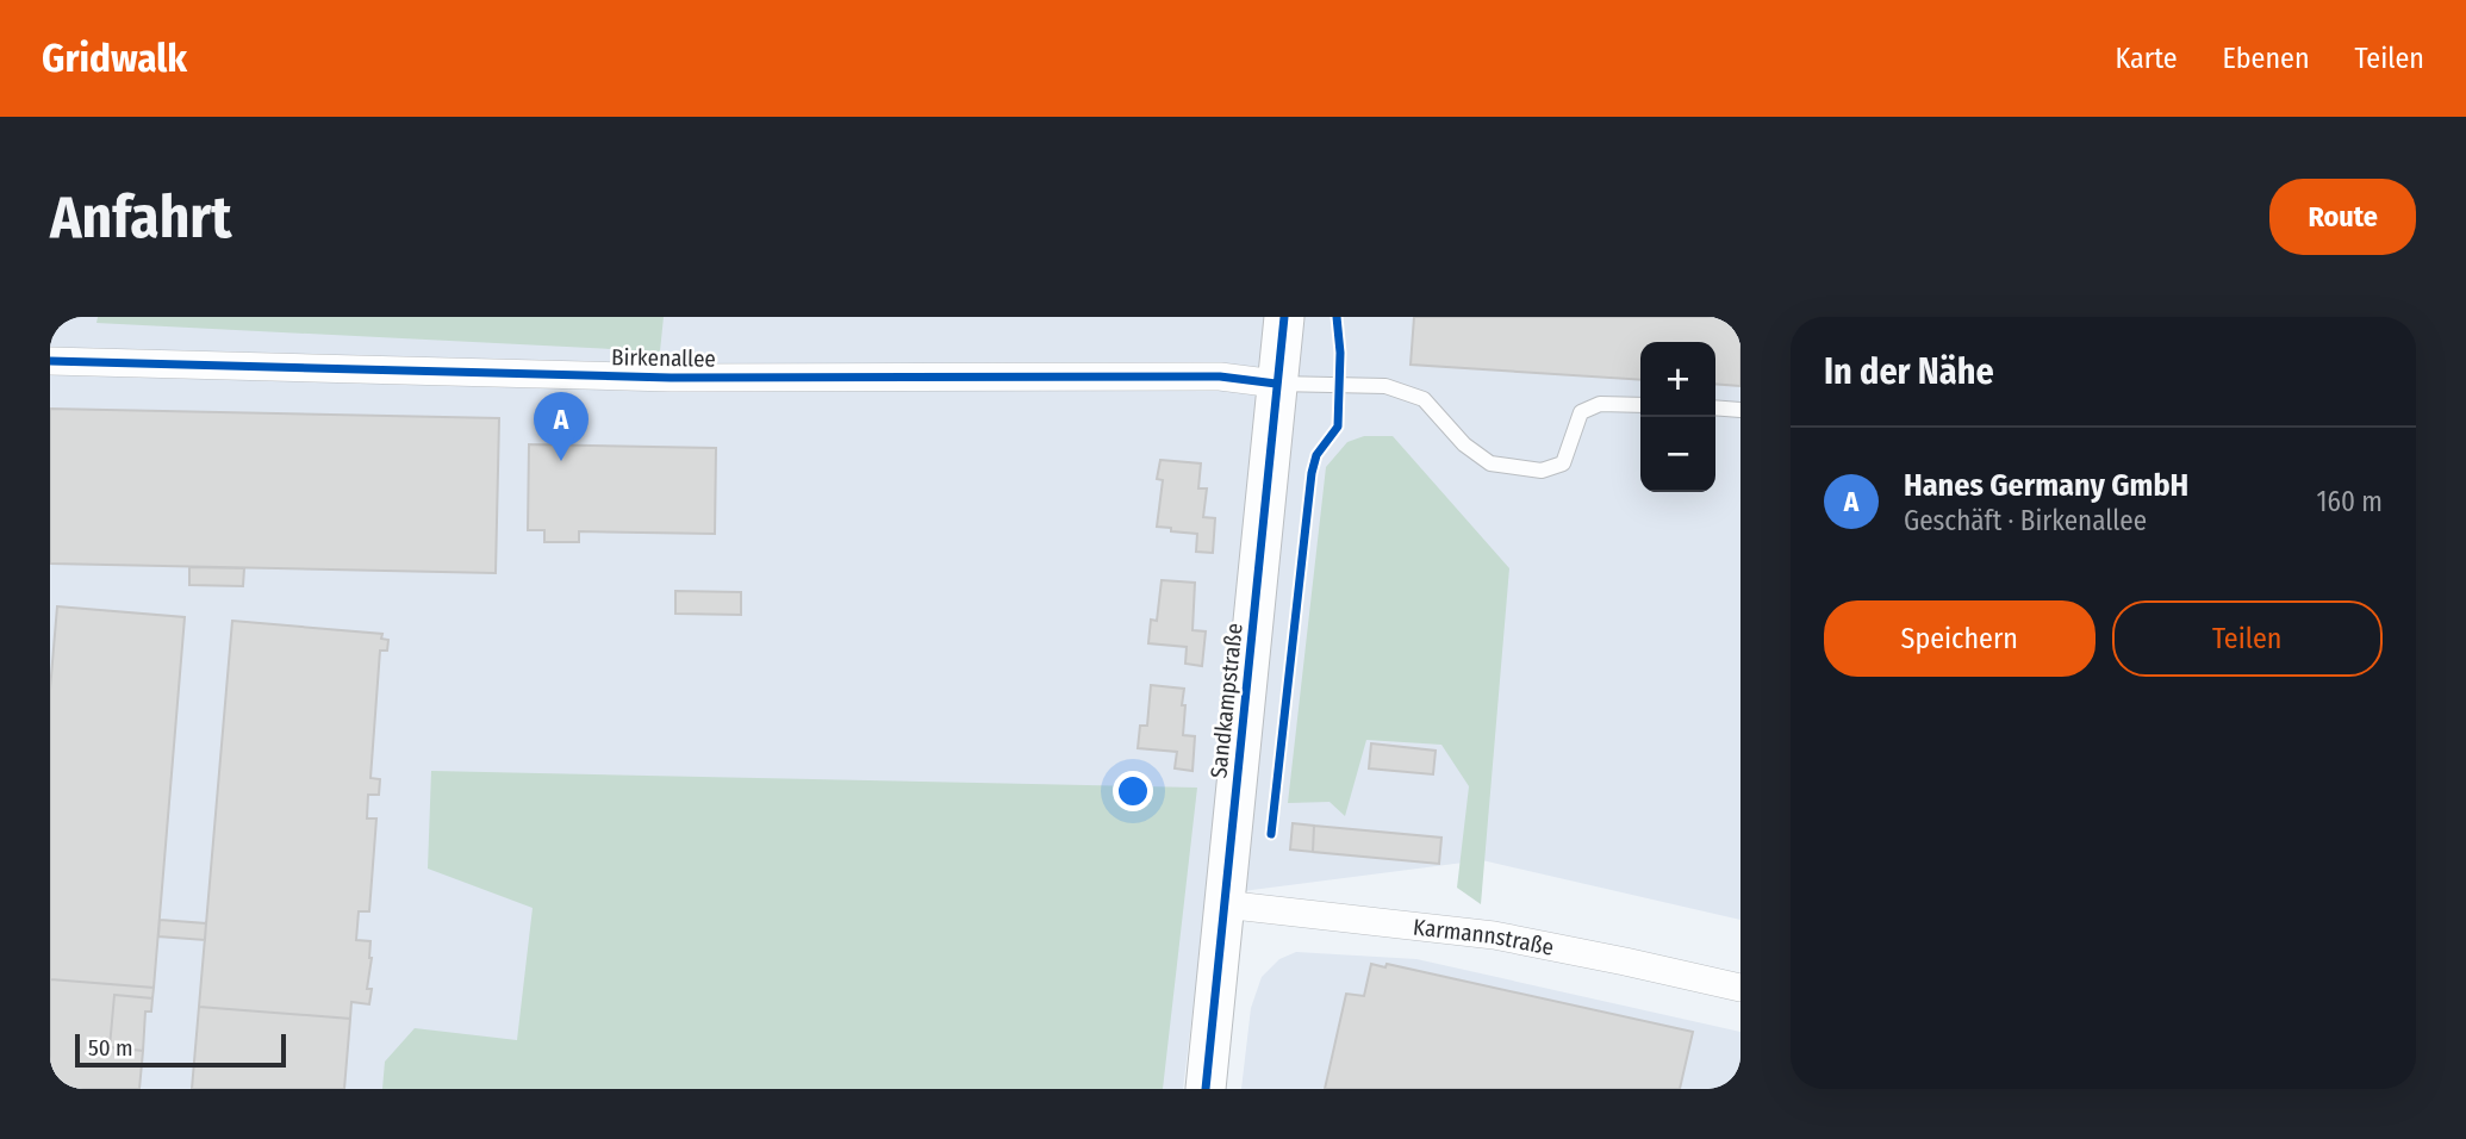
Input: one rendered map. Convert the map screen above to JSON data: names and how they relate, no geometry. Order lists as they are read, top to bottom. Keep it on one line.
{"streets":{"street":["Birkenallee","Sandkampstraße","Karmannstraße"]},"crossings":[["Birkenallee","Sandkampstraße"],["Sandkampstraße","Karmannstraße"]],"scale_bar":"50 m","page":{"header":"Gridwalk","nav":["Karte","Ebenen","Teilen"],"buttons":["Route",["Speichern","Teilen"]],"title":"Anfahrt","heading":"In der Nähe","map_buttons":["+","−"],"pins":"A","list":[{"mark":"A","name":"Hanes Germany GmbH","note":"Geschäft · Birkenallee","value":"160 m"}],"scale":"50 m"}}
